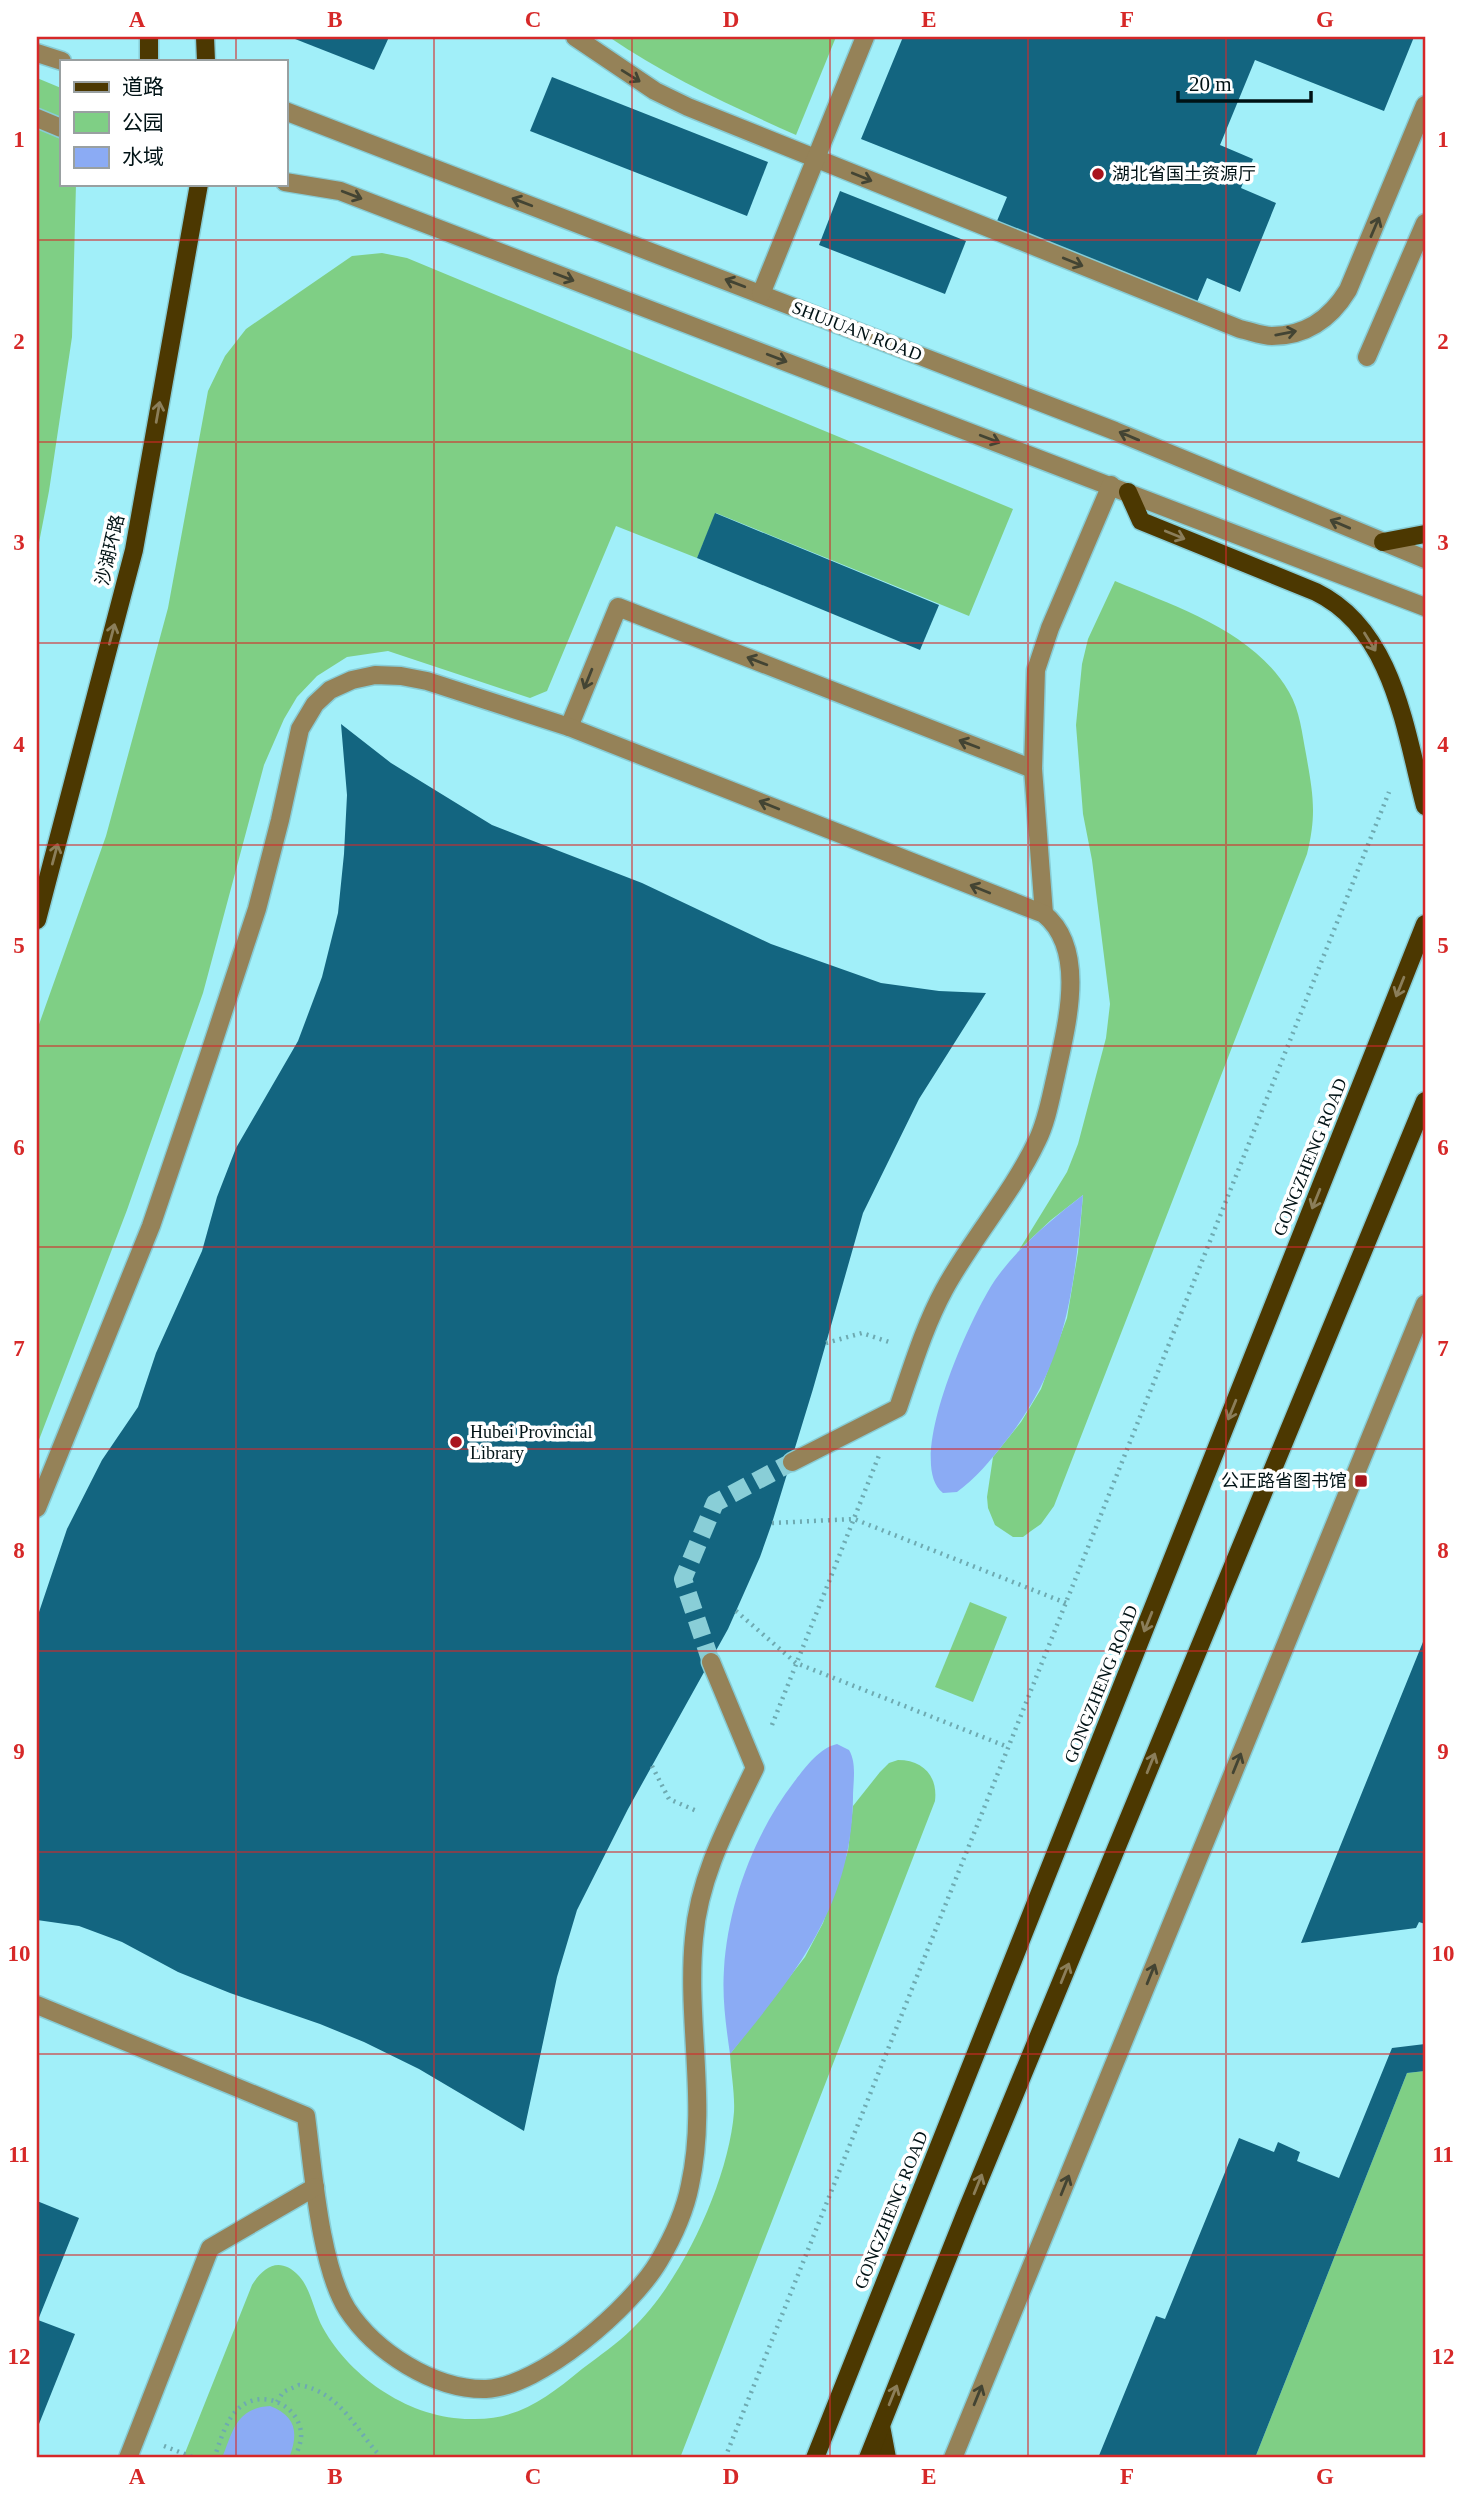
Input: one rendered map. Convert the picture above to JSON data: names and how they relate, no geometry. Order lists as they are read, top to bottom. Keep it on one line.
{"streets":{"main road":["沙湖环路","GONGZHENG ROAD"],"street":["SHUJUAN ROAD"]},"one_way":["沙湖环路"],"places":{"other":["湖北省国土资源厅","Hubei Provincial Library"],"transit":["公正路省图书馆"]},"legend":["道路","公园","水域"],"scale_bar":"20 m","grid":{"columns":["A","B","C","D","E","F","G"],"rows":["1","2","3","4","5","6","7","8","9","10","11","12"]}}
